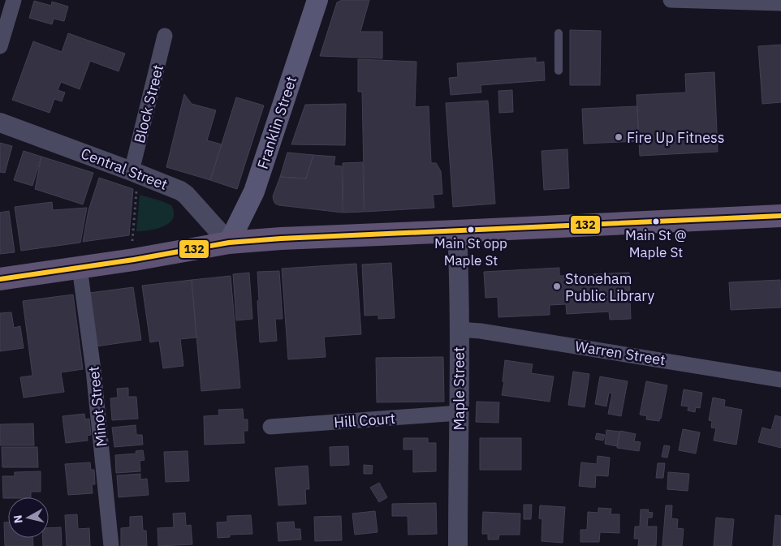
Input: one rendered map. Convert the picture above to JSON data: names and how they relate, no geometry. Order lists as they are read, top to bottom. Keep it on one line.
{"streets":{"main road":["Franklin Street"],"street":["Block Street","Central Street","Warren Street","Maple Street","Minot Street","Hill Court"]},"crossings":[["Block Street","Central Street"],["Franklin Street","Central Street"],["Warren Street","Maple Street"],["Maple Street","Hill Court"]],"places":["Fire Up Fitness","Main St @ Maple St","Main St opp Maple St","Stoneham Public Library"],"lines":["transit line 132"],"north":"left"}
